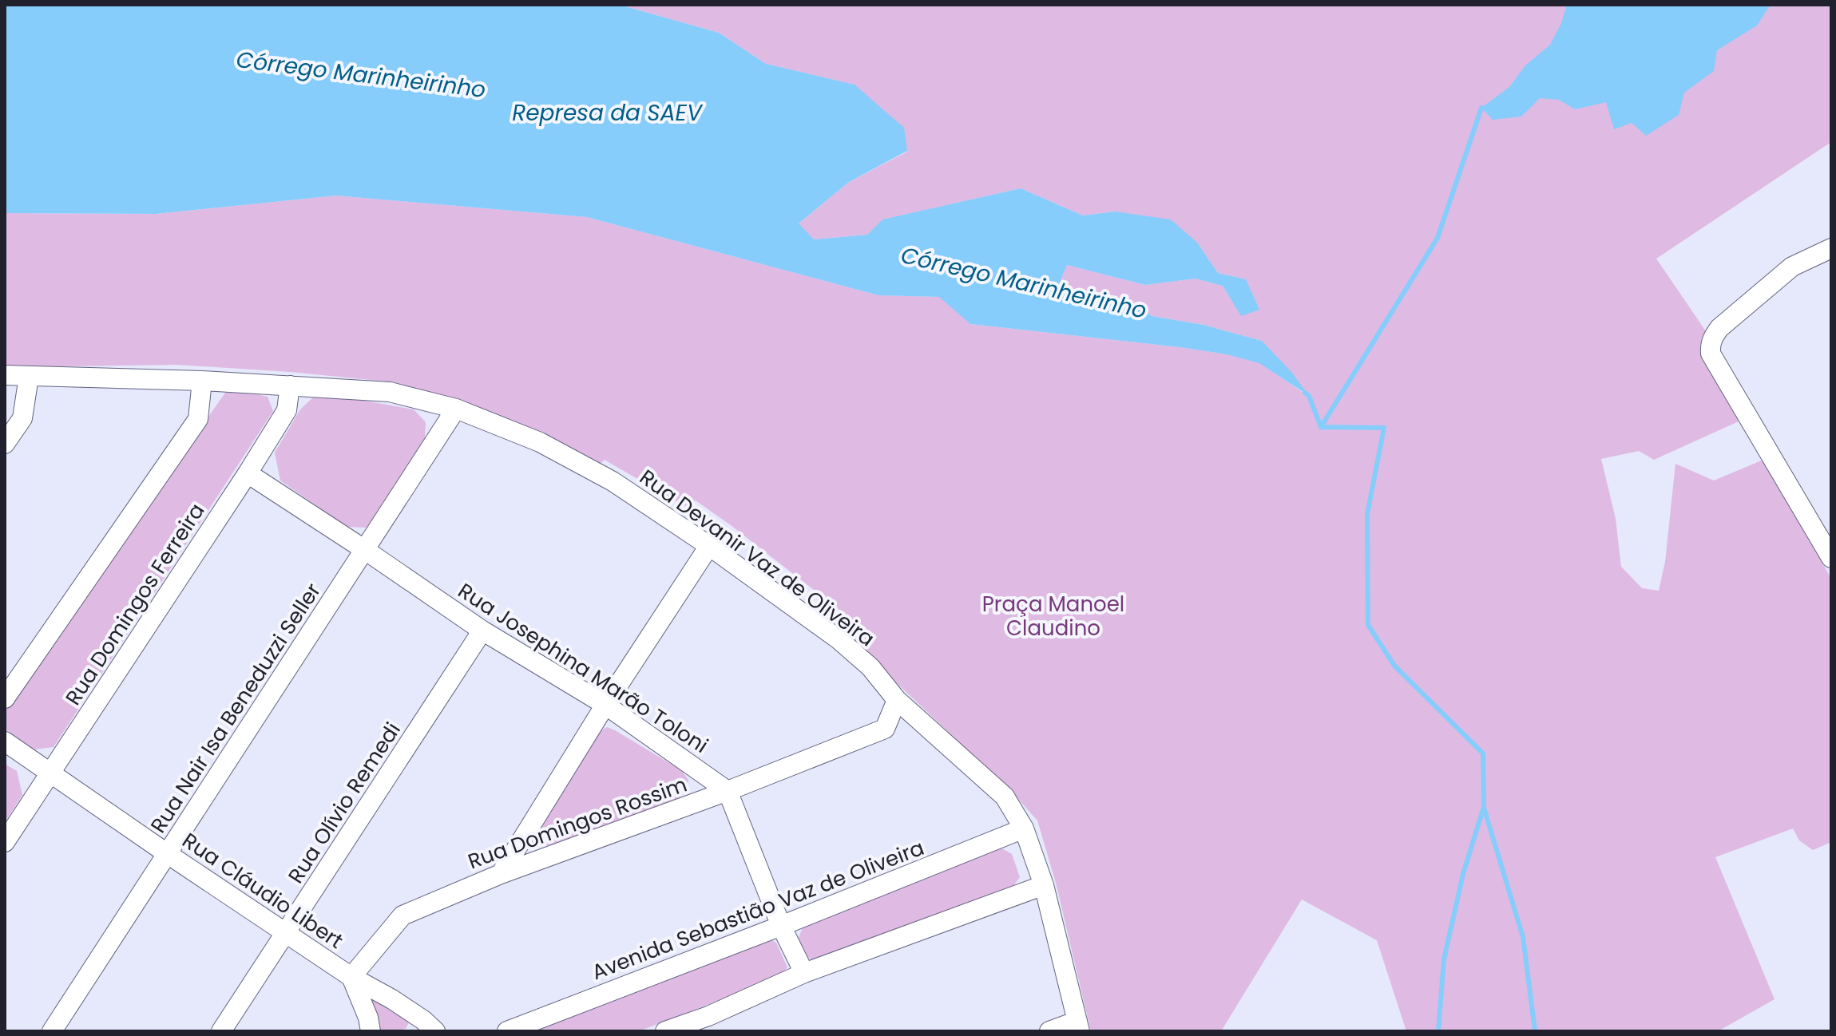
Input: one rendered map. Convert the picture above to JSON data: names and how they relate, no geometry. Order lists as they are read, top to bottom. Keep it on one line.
{"streets":{"street":["Rua Devanir Vaz de Oliveira","Rua Domingos Ferreira","Rua Josephina Marão Toloni","Rua Nair Isa Beneduzzi Seller","Rua Olívio Remedi","Rua Domingos Rossim","Rua Cláudio Libert","Avenida Sebastião Vaz de Oliveira"]},"crossings":[["Rua Devanir Vaz de Oliveira","Rua Domingos Ferreira"],["Rua Devanir Vaz de Oliveira","Rua Nair Isa Beneduzzi Seller"],["Rua Devanir Vaz de Oliveira","Rua Domingos Rossim"],["Rua Devanir Vaz de Oliveira","Avenida Sebastião Vaz de Oliveira"],["Rua Domingos Ferreira","Rua Josephina Marão Toloni"],["Rua Domingos Ferreira","Rua Cláudio Libert"],["Rua Josephina Marão Toloni","Rua Nair Isa Beneduzzi Seller"],["Rua Josephina Marão Toloni","Rua Olívio Remedi"],["Rua Josephina Marão Toloni","Rua Domingos Rossim"],["Rua Nair Isa Beneduzzi Seller","Rua Cláudio Libert"],["Rua Olívio Remedi","Rua Cláudio Libert"],["Rua Domingos Rossim","Rua Cláudio Libert"]],"water":["Córrego Marinheirinho","Represa da SAEV"],"parks":["Praça Manoel Claudino"]}
